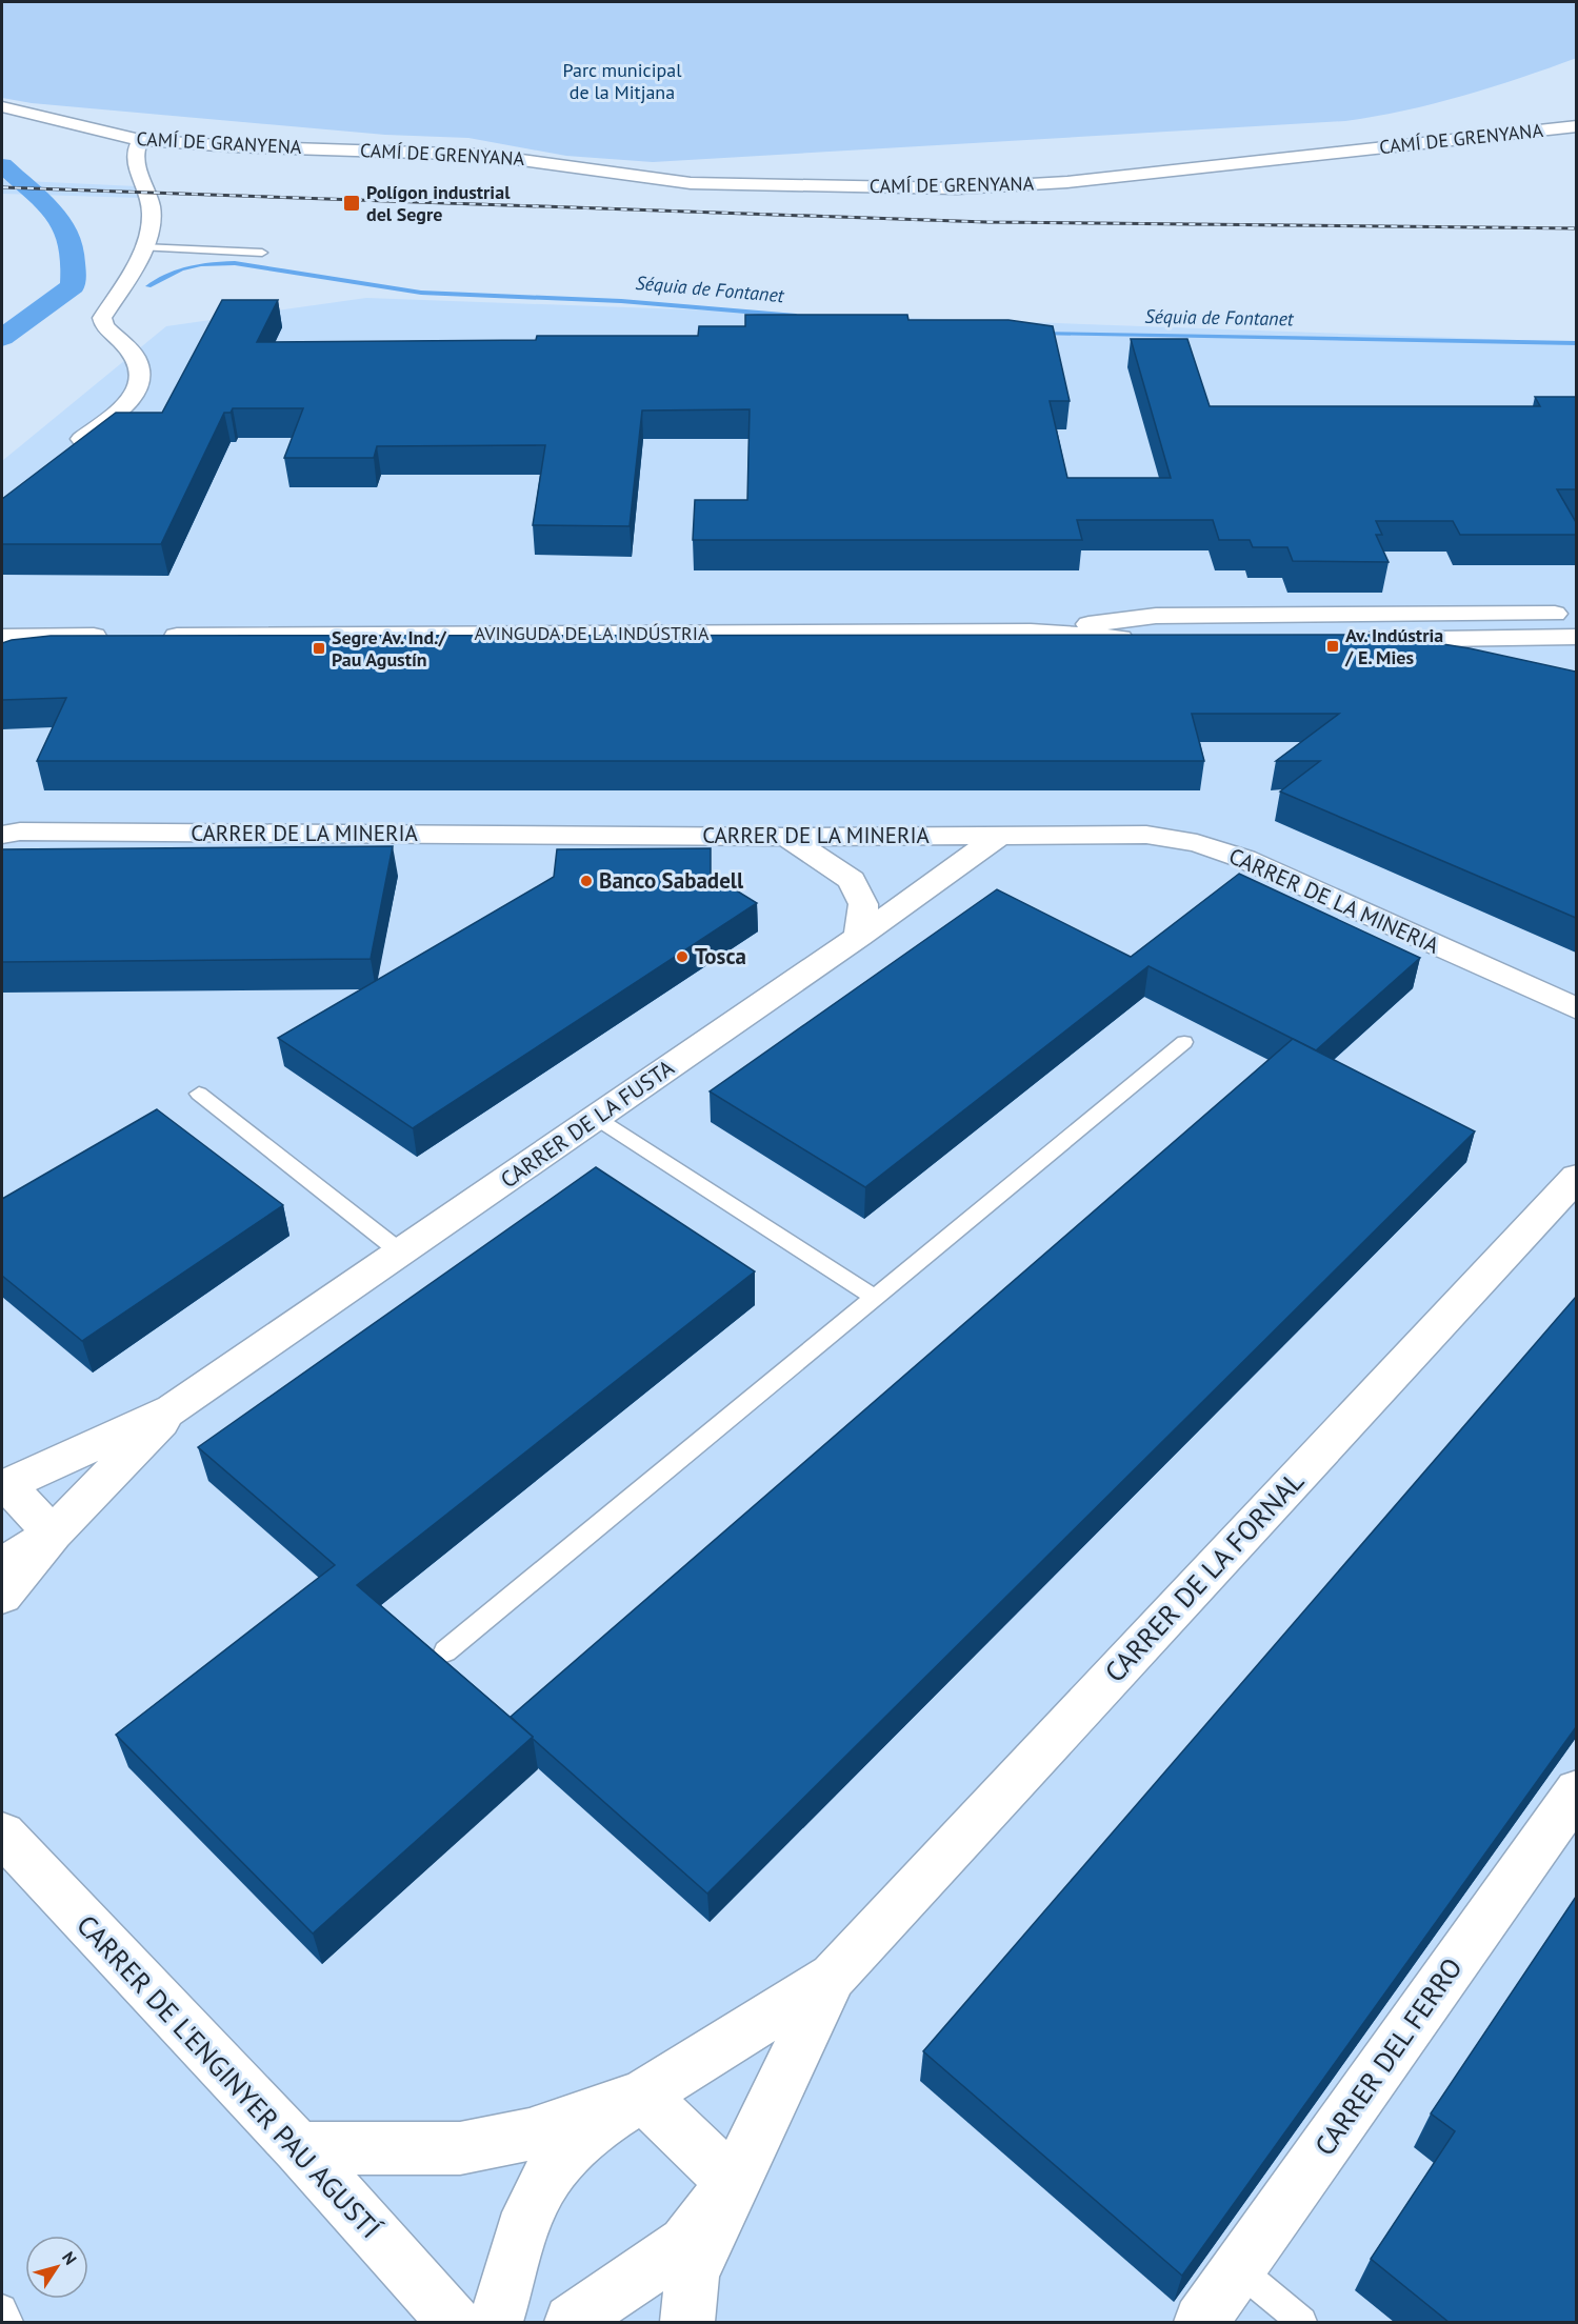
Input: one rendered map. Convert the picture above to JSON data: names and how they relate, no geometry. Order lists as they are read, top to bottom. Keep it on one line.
{"streets":{"street":["CAMÍ DE GRENYANA","CAMÍ DE GRANYENA","AVINGUDA DE LA INDÚSTRIA","CARRER DE LA MINERIA","CARRER DE LA FUSTA","CARRER DE LA FORNAL","CARRER DEL FERRO","CARRER DE L'ENGINYER PAU AGUSTÍ"]},"crossings":[["CAMÍ DE GRENYANA","CAMÍ DE GRANYENA"],["CARRER DE LA MINERIA","CARRER DE LA FUSTA"],["CARRER DE LA FORNAL","CARRER DE L'ENGINYER PAU AGUSTÍ"]],"water":["Séquia de Fontanet"],"parks":["Parc municipal de la Mitjana"],"places":{"transit":["Polígon industrial del Segre","Av. Indústria / E. Mies","Segre Av. Ind./ Pau Agustín"],"other":["Banco Sabadell","Tosca"]},"north":"top right"}
